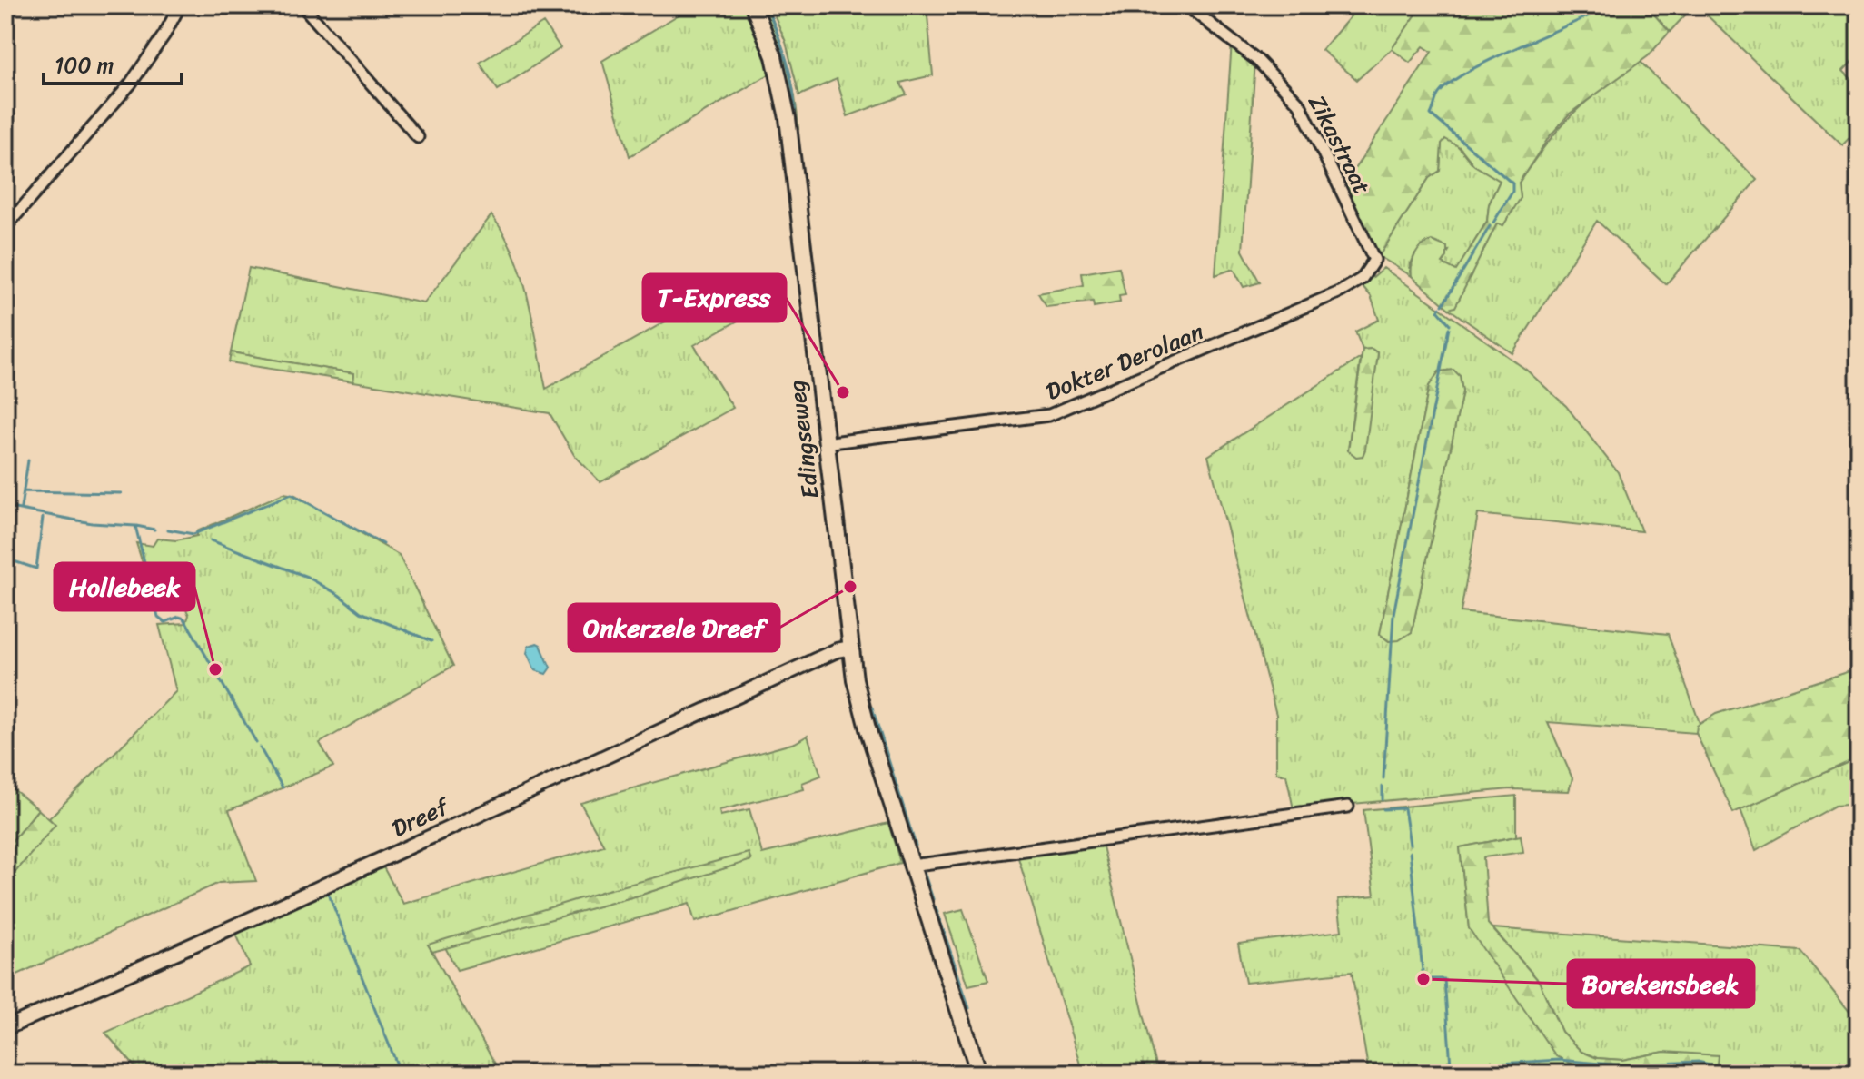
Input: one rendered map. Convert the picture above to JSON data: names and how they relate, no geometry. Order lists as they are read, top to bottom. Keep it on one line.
{"streets":{"main road":["Edingseweg"],"street":["Zikastraat","Dokter Derolaan","Dreef"]},"crossings":[["Zikastraat","Dokter Derolaan"],["Dokter Derolaan","Edingseweg"],["Edingseweg","Dreef"]],"places":["T-Express","Onkerzele Dreef","Hollebeek","Borekensbeek"],"scale_bar":"100 m"}
